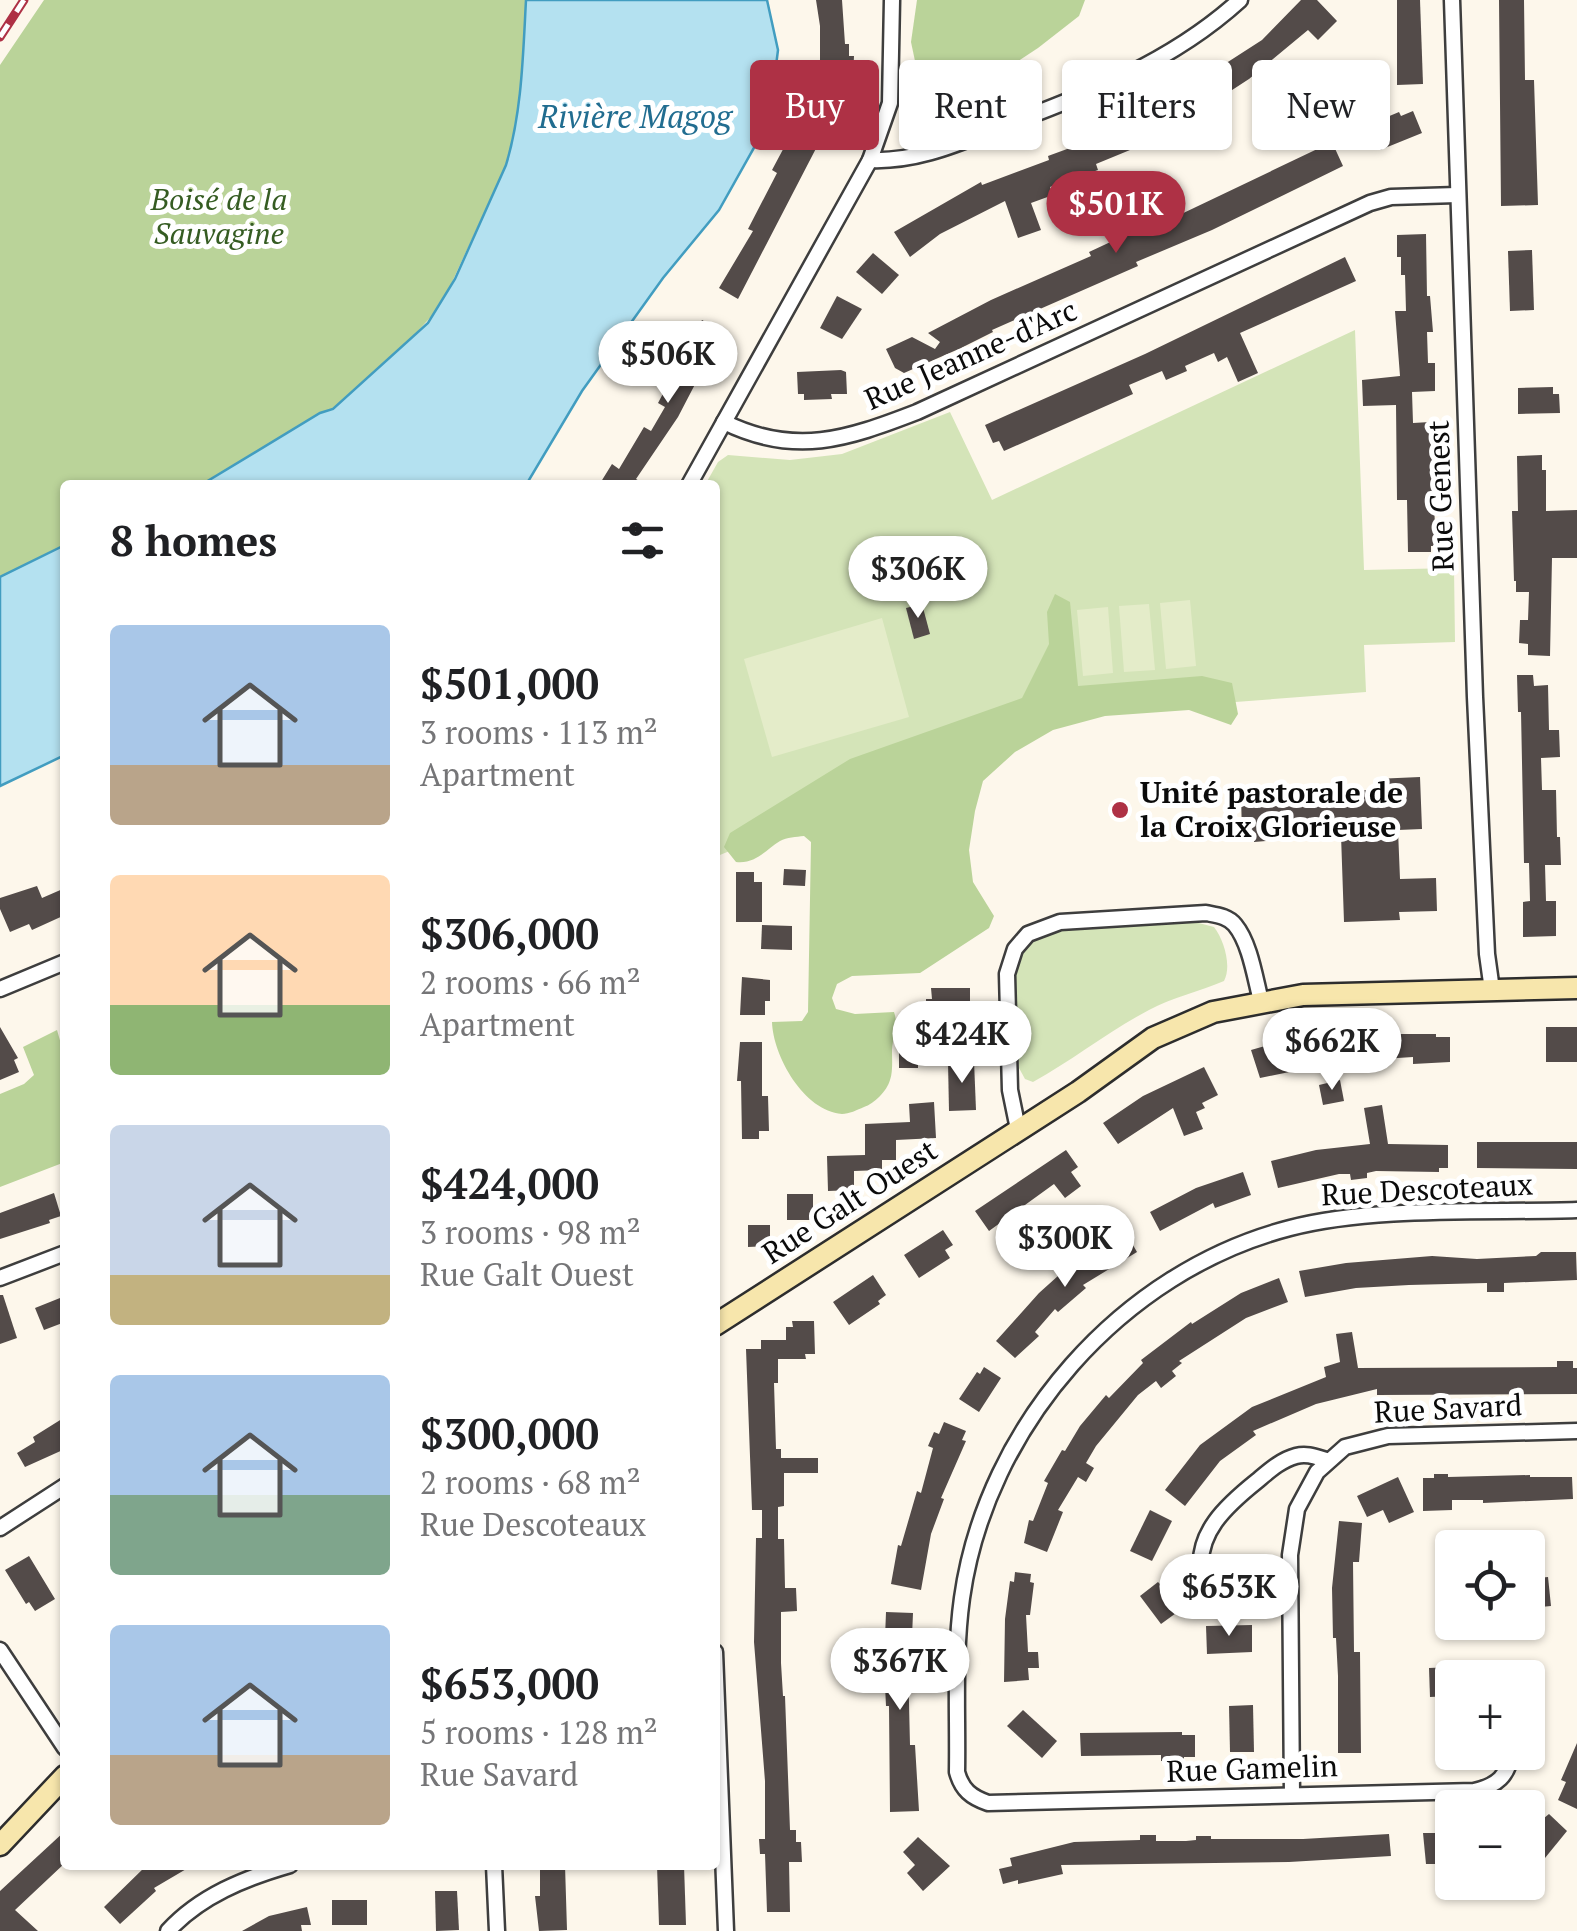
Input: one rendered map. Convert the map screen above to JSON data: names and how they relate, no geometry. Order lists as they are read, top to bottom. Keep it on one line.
{"streets":{"street":["Rue Jeanne-d'Arc","Rue Genest","Rue Descoteaux","Rue Galt Ouest","Rue Savard","Rue Gamelin"]},"crossings":[["Rue Jeanne-d'Arc","Rue Genest"],["Rue Genest","Rue Galt Ouest"],["Rue Descoteaux","Rue Gamelin"]],"water":["Rivière Magog"],"parks":["Boisé de la Sauvagine"],"places":["Unité pastorale de la Croix Glorieuse"],"page":{"chip":["Buy","Rent","Filters","New"],"price":["$501K","$506K","$306K","$424K","$662K","$300K","$653K","$367K"],"heading":"8 homes","list":[{"name":"$501,000","note":"3 rooms · 113 m² · Apartment"},{"name":"$306,000","note":"2 rooms · 66 m² · Apartment"},{"name":"$424,000","note":"3 rooms · 98 m² · Rue Galt Ouest"},{"name":"$300,000","note":"2 rooms · 68 m² · Rue Descoteaux"},{"name":"$653,000","note":"5 rooms · 128 m² · Rue Savard"}],"map_buttons":["+","−"]}}
